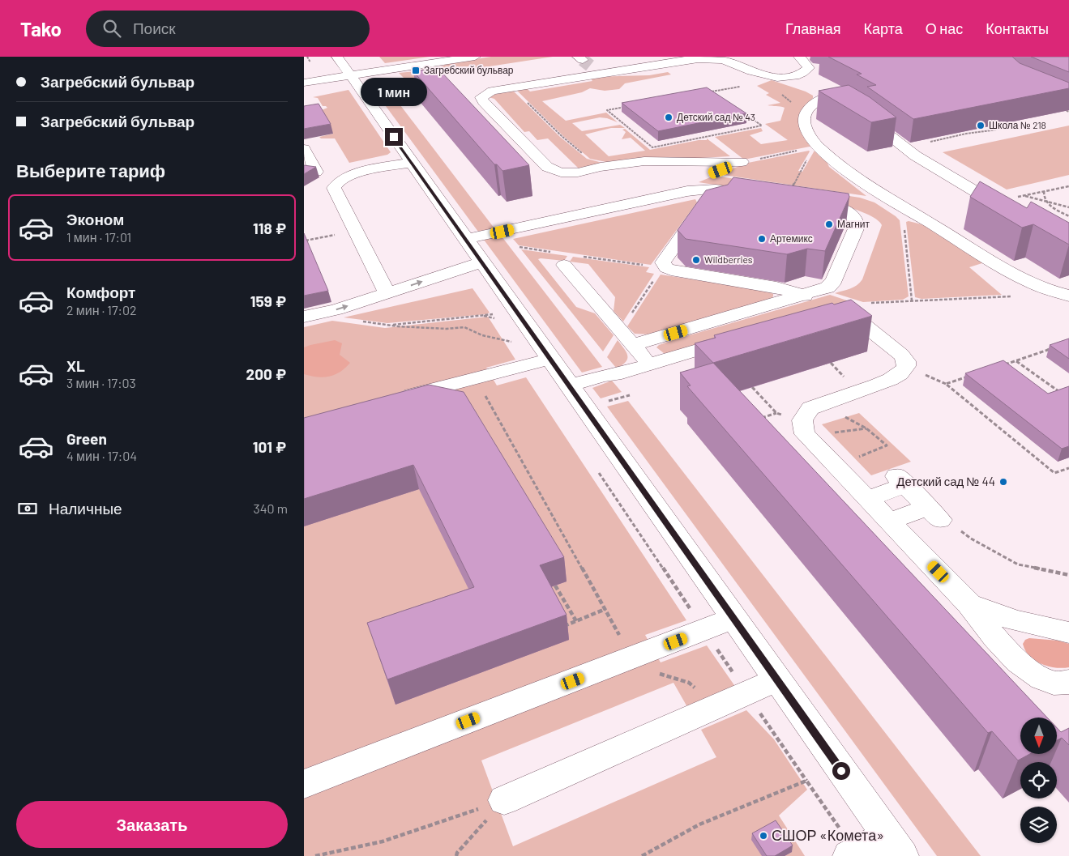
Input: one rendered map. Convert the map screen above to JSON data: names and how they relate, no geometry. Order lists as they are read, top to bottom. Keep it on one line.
{"places":{"transit":["Загребский бульвар"],"other":["Детский сад № 43","Школа № 218","Магнит","Артемикс","Wildberries","Детский сад № 44","СШОР «Комета»"]},"north":"bottom","page":{"header":"Tako","search":"Поиск","nav":["Главная","Карта","О нас","Контакты"],"banner":["Загребский бульвар","Загребский бульвар"],"bubble":"1 мин","heading":"Выберите тариф","list":[{"name":"Эконом","note":"1 мин · 17:01","value":"118 ₽"},{"name":"Комфорт","note":"2 мин · 17:02","value":"159 ₽"},{"name":"XL","note":"3 мин · 17:03","value":"200 ₽"},{"name":"Green","note":"4 мин · 17:04","value":"101 ₽"}],"pay":["Наличные","340 m"],"buttons":"Заказать"}}
